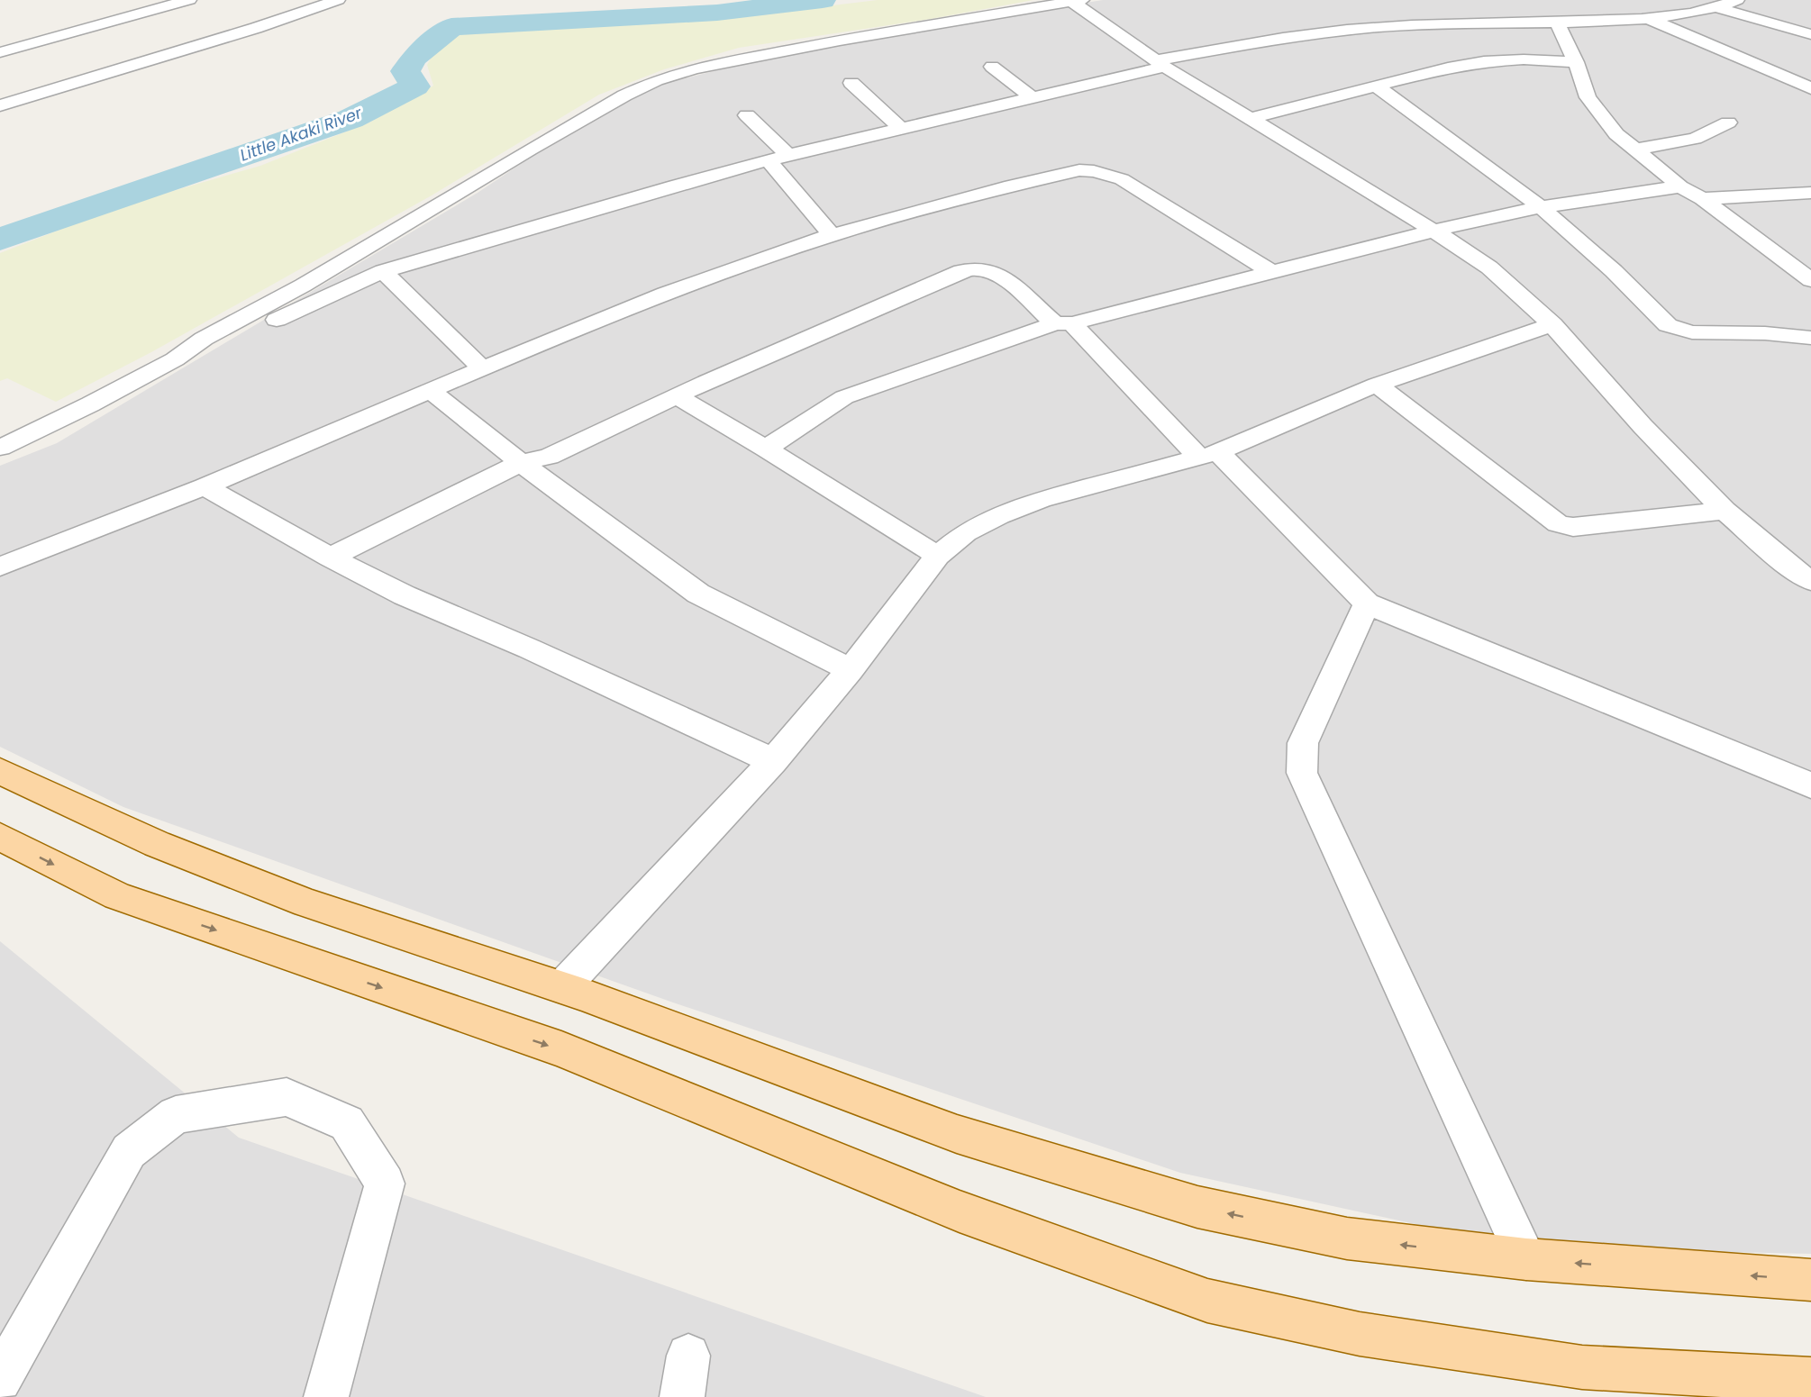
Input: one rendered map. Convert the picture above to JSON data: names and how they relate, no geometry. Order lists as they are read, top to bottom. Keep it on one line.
{"water":["Little Akaki River"]}
